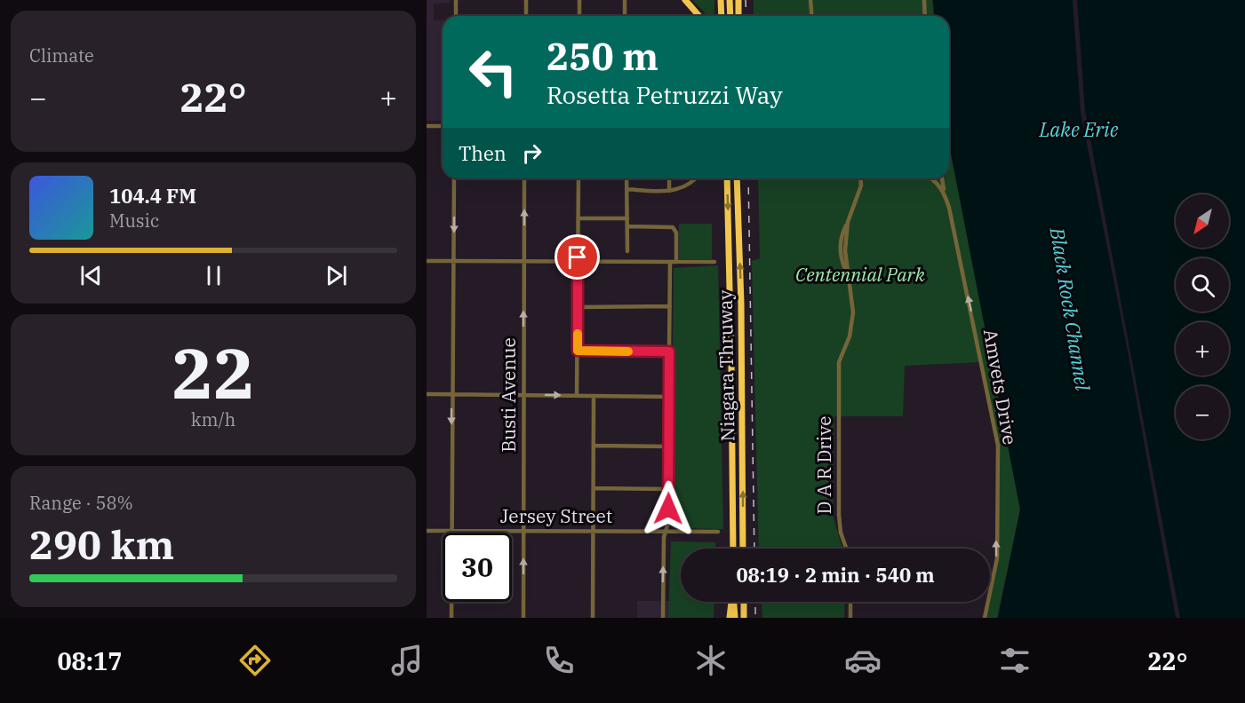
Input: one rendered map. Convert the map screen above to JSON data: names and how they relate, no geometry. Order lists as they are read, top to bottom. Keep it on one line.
{"streets":{"highway":["Niagara Thruway"],"street":["Amvets Drive","Busti Avenue","D A R Drive","Jersey Street"]},"crossings":[["Busti Avenue","Jersey Street"]],"one_way":["Amvets Drive","Busti Avenue"],"water":["Lake Erie","Black Rock Channel"],"parks":["Centennial Park"],"north":"bottom left","page":{"tile":["Climate",["22","km/h"],["Range · 58%","290 km"]],"turn":["250 m","Rosetta Petruzzi Way"],"heat":["−","22°","+"],"then":"Then","song":["104.4 FM","Music"],"map_buttons":["+","−"],"limit":"30","trip":"08:19 · 2 min · 540 m","tabs":["08:17","22°"]}}
